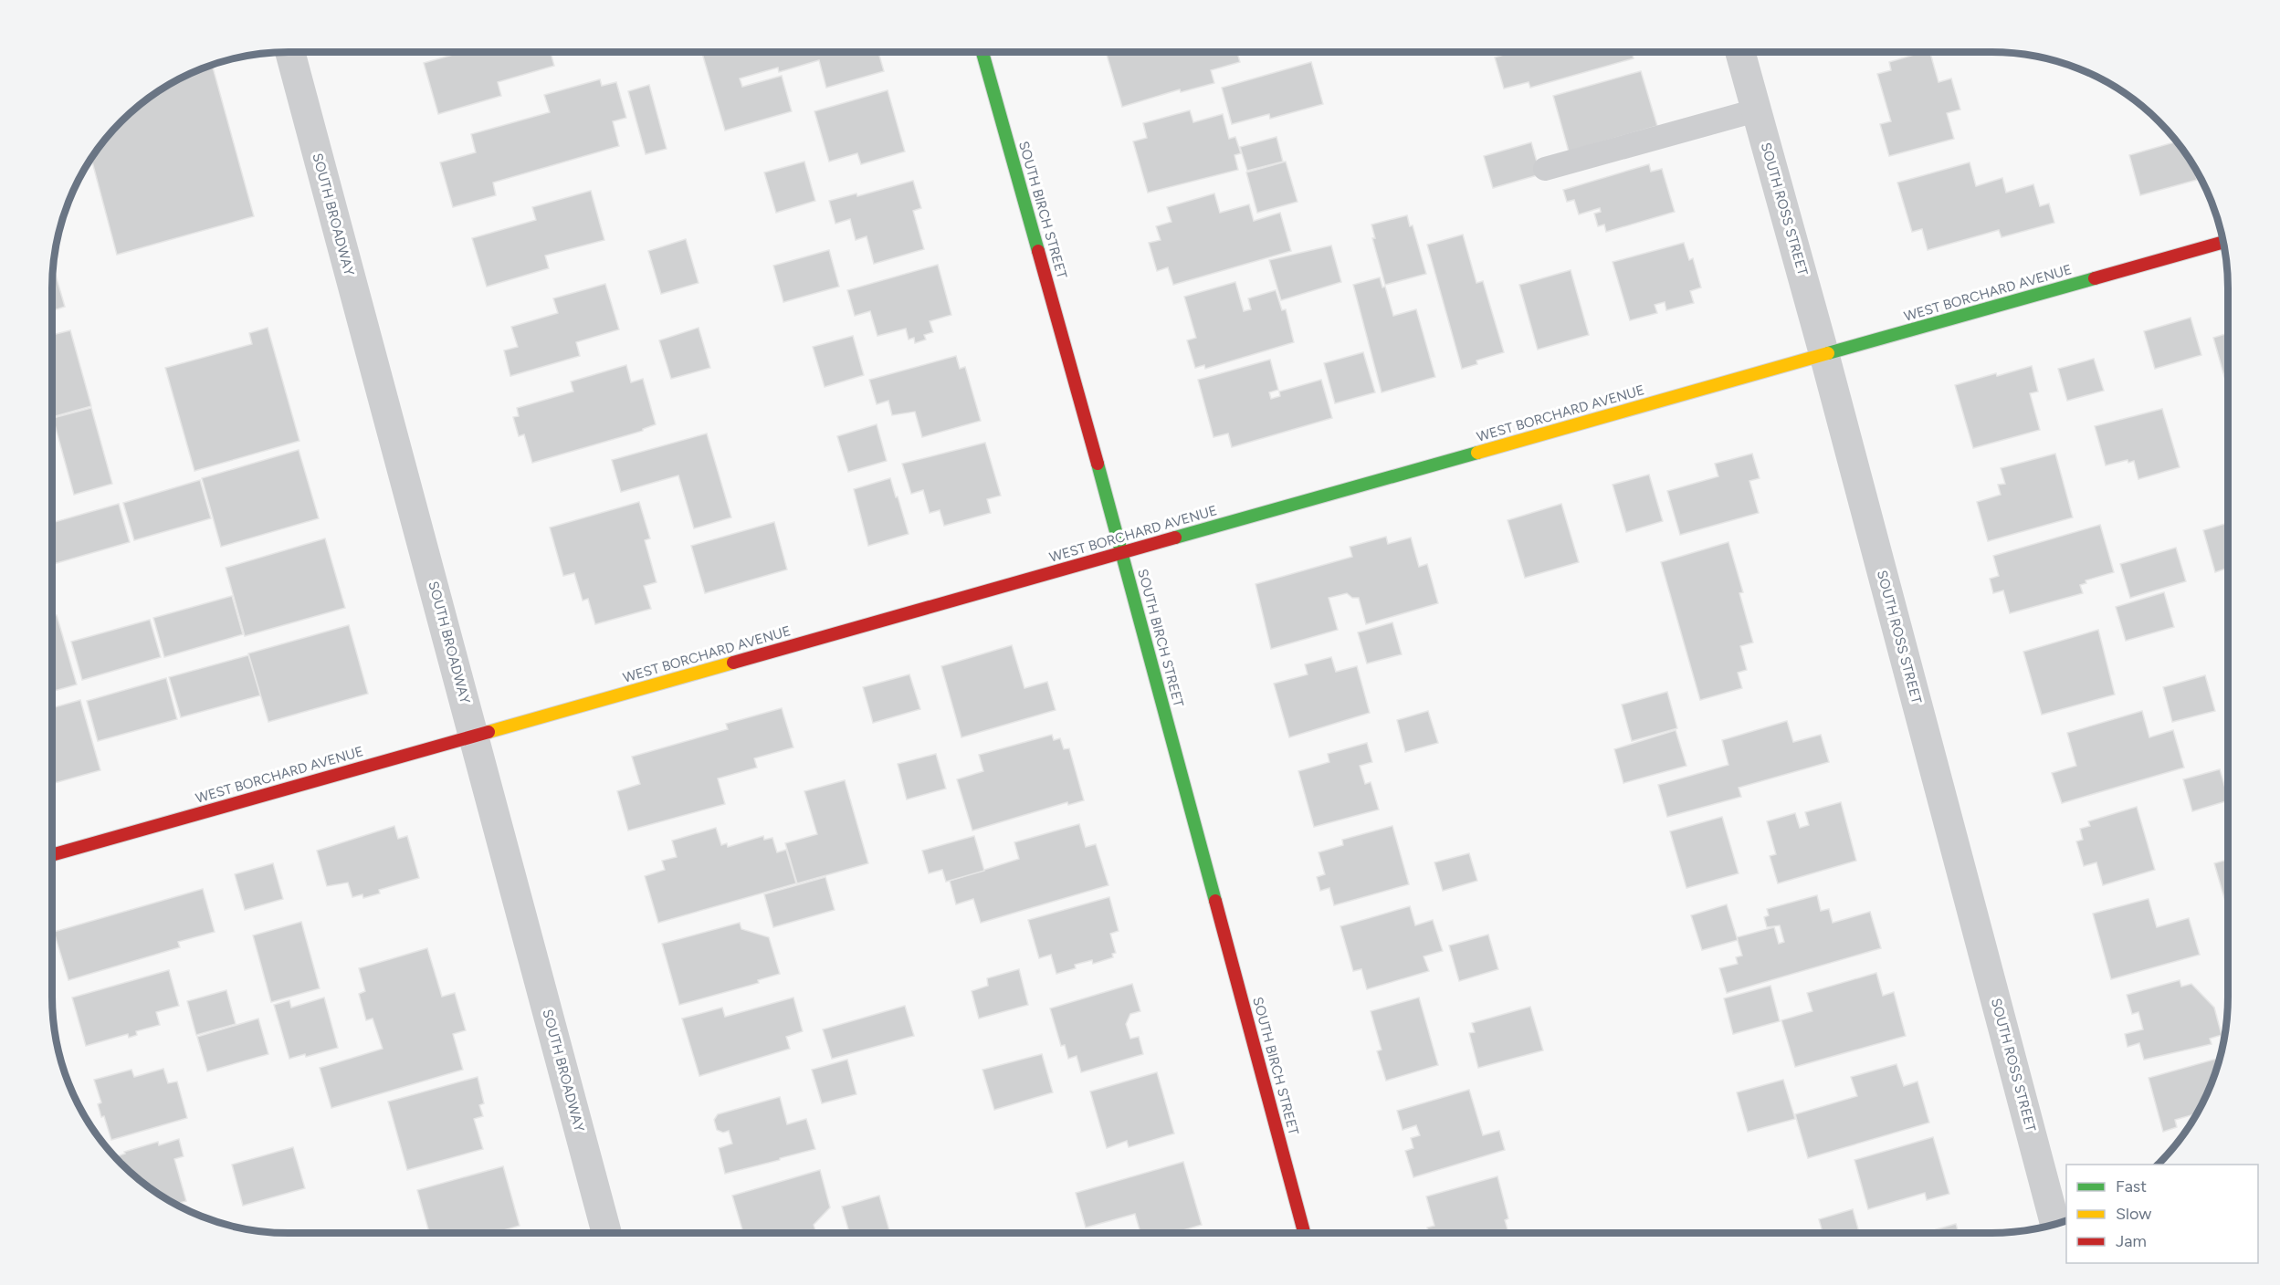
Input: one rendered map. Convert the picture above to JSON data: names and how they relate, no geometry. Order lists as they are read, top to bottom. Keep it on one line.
{"streets":{"street":["SOUTH ROSS STREET","SOUTH BIRCH STREET","SOUTH BROADWAY","WEST BORCHARD AVENUE"]},"crossings":[["SOUTH ROSS STREET","WEST BORCHARD AVENUE"],["SOUTH BIRCH STREET","WEST BORCHARD AVENUE"],["SOUTH BROADWAY","WEST BORCHARD AVENUE"]],"legend":["Fast","Slow","Jam"]}
